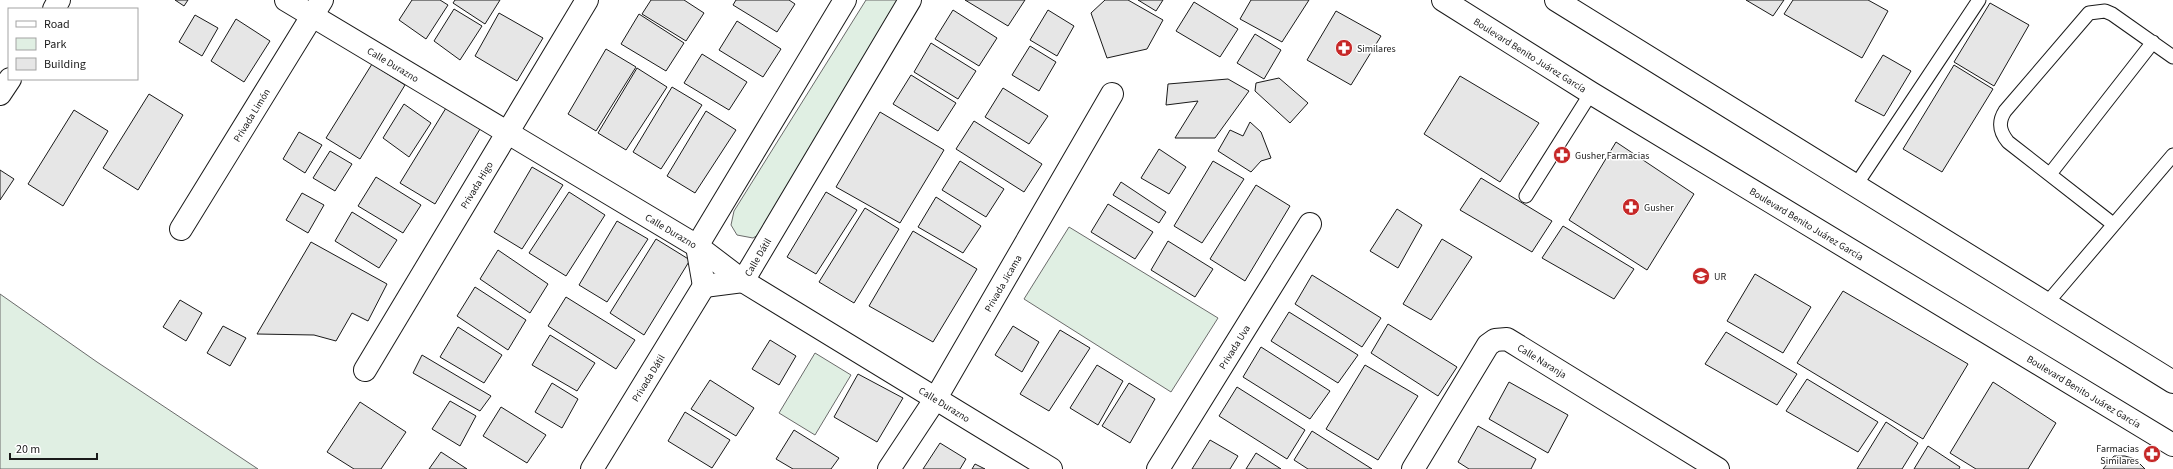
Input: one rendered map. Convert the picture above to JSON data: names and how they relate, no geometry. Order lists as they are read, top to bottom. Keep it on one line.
{"streets":{"street":["Boulevard Benito Juárez García","Calle Durazno","Privada Limón","Privada Higo","Calle Dátil","Privada Jicama","Privada Uva","Calle Naranja","Privada Dátil"]},"crossings":[["Calle Durazno","Privada Limón"],["Calle Durazno","Privada Higo"],["Calle Durazno","Calle Dátil"],["Calle Durazno","Privada Jicama"],["Calle Dátil","Privada Dátil"]],"places":{"pharmacy":["Similares","Gusher Farmacias","Gusher","Farmacias Similares"],"school or university":["UR"]},"legend":["Road","Park","Building"],"scale_bar":"20 m"}
